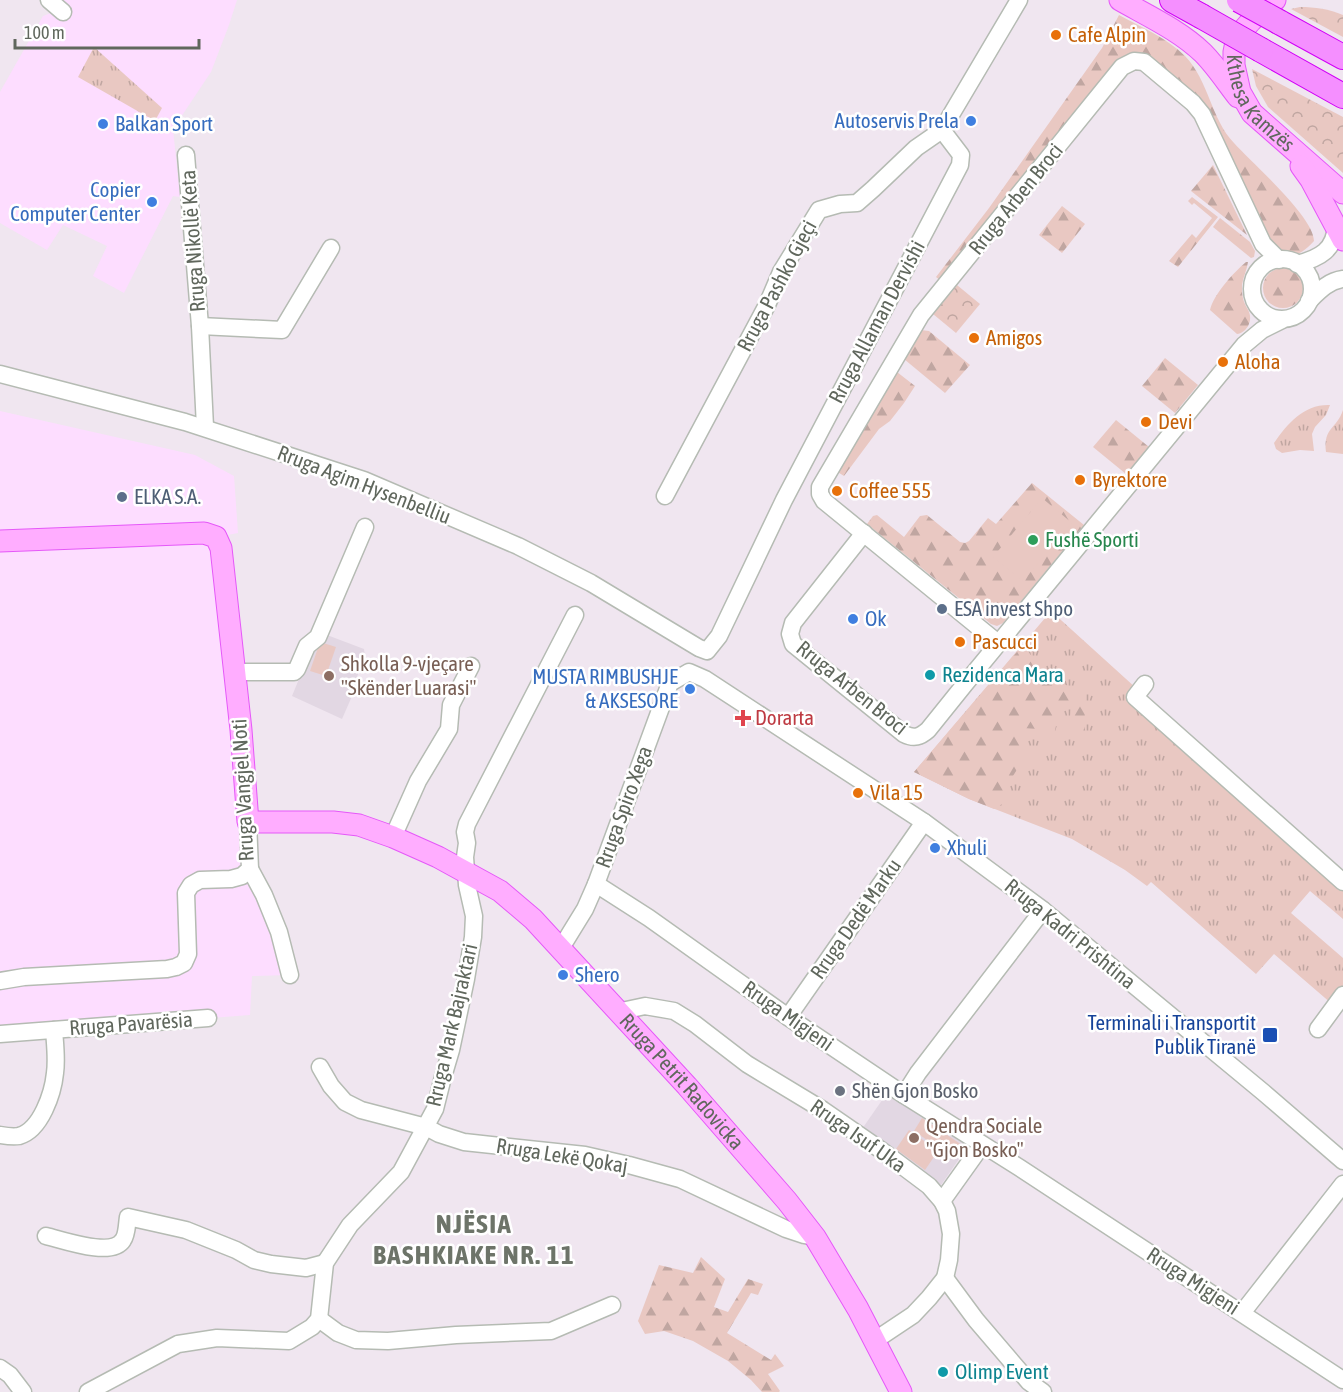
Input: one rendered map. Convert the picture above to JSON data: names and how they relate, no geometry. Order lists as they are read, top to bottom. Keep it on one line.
{"streets":{"main road":["Kthesa Kamzës","Rruga Vangjel Noti","Rruga Petrit Radovicka"],"street":["Rruga Arben Broci","Rruga Nikollë Keta","Rruga Pashko Gjeçi","Rruga Allaman Dervishi","Rruga Agim Hysenbelliu","Rruga Spiro Xega","Rruga Dedë Marku","Rruga Kadri Prishtina","Rruga Migjeni","Rruga Pavarësia","Rruga Mark Bajraktari","Rruga Isuf Uka","Rruga Lekë Qokaj"]},"crossings":[["Rruga Nikollë Keta","Rruga Agim Hysenbelliu"],["Rruga Pashko Gjeçi","Rruga Allaman Dervishi"],["Rruga Allaman Dervishi","Rruga Agim Hysenbelliu"],["Rruga Vangjel Noti","Rruga Petrit Radovicka"],["Rruga Spiro Xega","Rruga Kadri Prishtina"],["Rruga Spiro Xega","Rruga Migjeni"],["Rruga Spiro Xega","Rruga Petrit Radovicka"],["Rruga Dedë Marku","Rruga Kadri Prishtina"],["Rruga Dedë Marku","Rruga Migjeni"],["Rruga Mark Bajraktari","Rruga Petrit Radovicka"],["Rruga Mark Bajraktari","Rruga Lekë Qokaj"],["Rruga Petrit Radovicka","Rruga Isuf Uka"],["Rruga Petrit Radovicka","Rruga Lekë Qokaj"]],"districts":["NJËSIA BASHKIAKE NR. 11"],"places":{"other":["Cafe Alpin","Autoservis Prela","Balkan Sport","Copier Computer Center","Amigos","Aloha","Devi","Byrektore","Coffee 555","ELKA S.A.","Fushë Sporti","ESA invest Shpo","Ok","Pascucci","Rezidenca Mara","Shkolla 9-vjeçare \"Skënder Luarasi\"","MUSTA RIMBUSHJE & AKSESORE","Vila 15","Xhuli","Shero","Shën Gjon Bosko","Qendra Sociale \"Gjon Bosko\"","Olimp Event"],"health":["Dorarta"],"transit":["Terminali i Transportit Publik Tiranë"]},"scale_bar":"100 m"}
